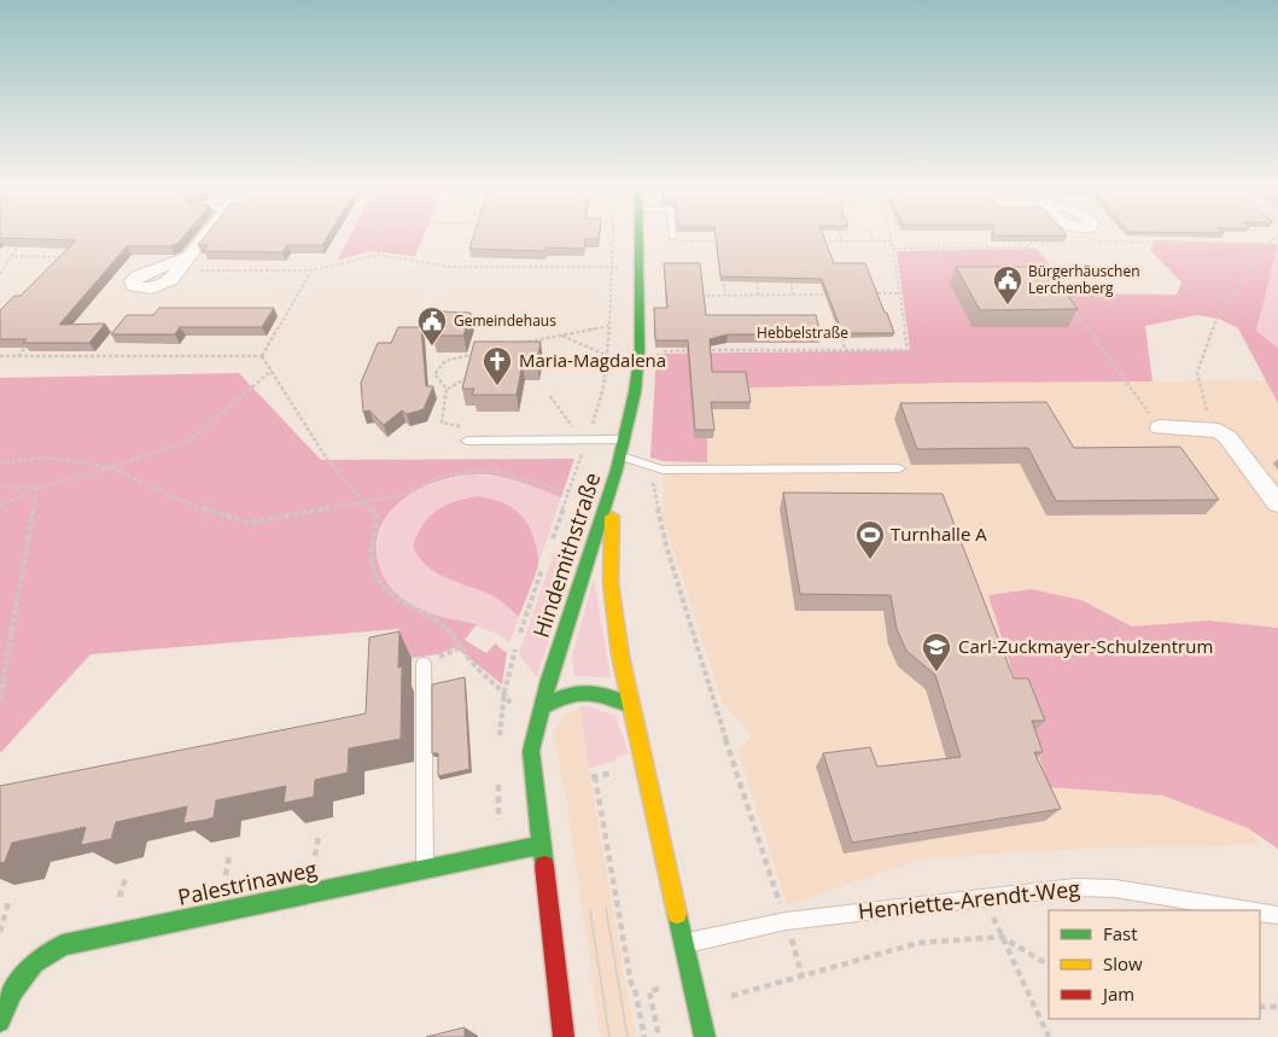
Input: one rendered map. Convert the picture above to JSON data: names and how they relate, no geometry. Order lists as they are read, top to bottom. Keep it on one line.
{"streets":{"street":["Hindemithstraße","Palestrinaweg"],"lane":["Henriette-Arendt-Weg"],"path":["Hebbelstraße"]},"crossings":[["Hindemithstraße","Palestrinaweg"],["Hindemithstraße","Henriette-Arendt-Weg"]],"places":{"public building":["Bürgerhäuschen Lerchenberg","Gemeindehaus"],"church":["Maria-Magdalena"],"sports":["Turnhalle A"],"school or university":["Carl-Zuckmayer-Schulzentrum"]},"legend":["Fast","Slow","Jam"]}
